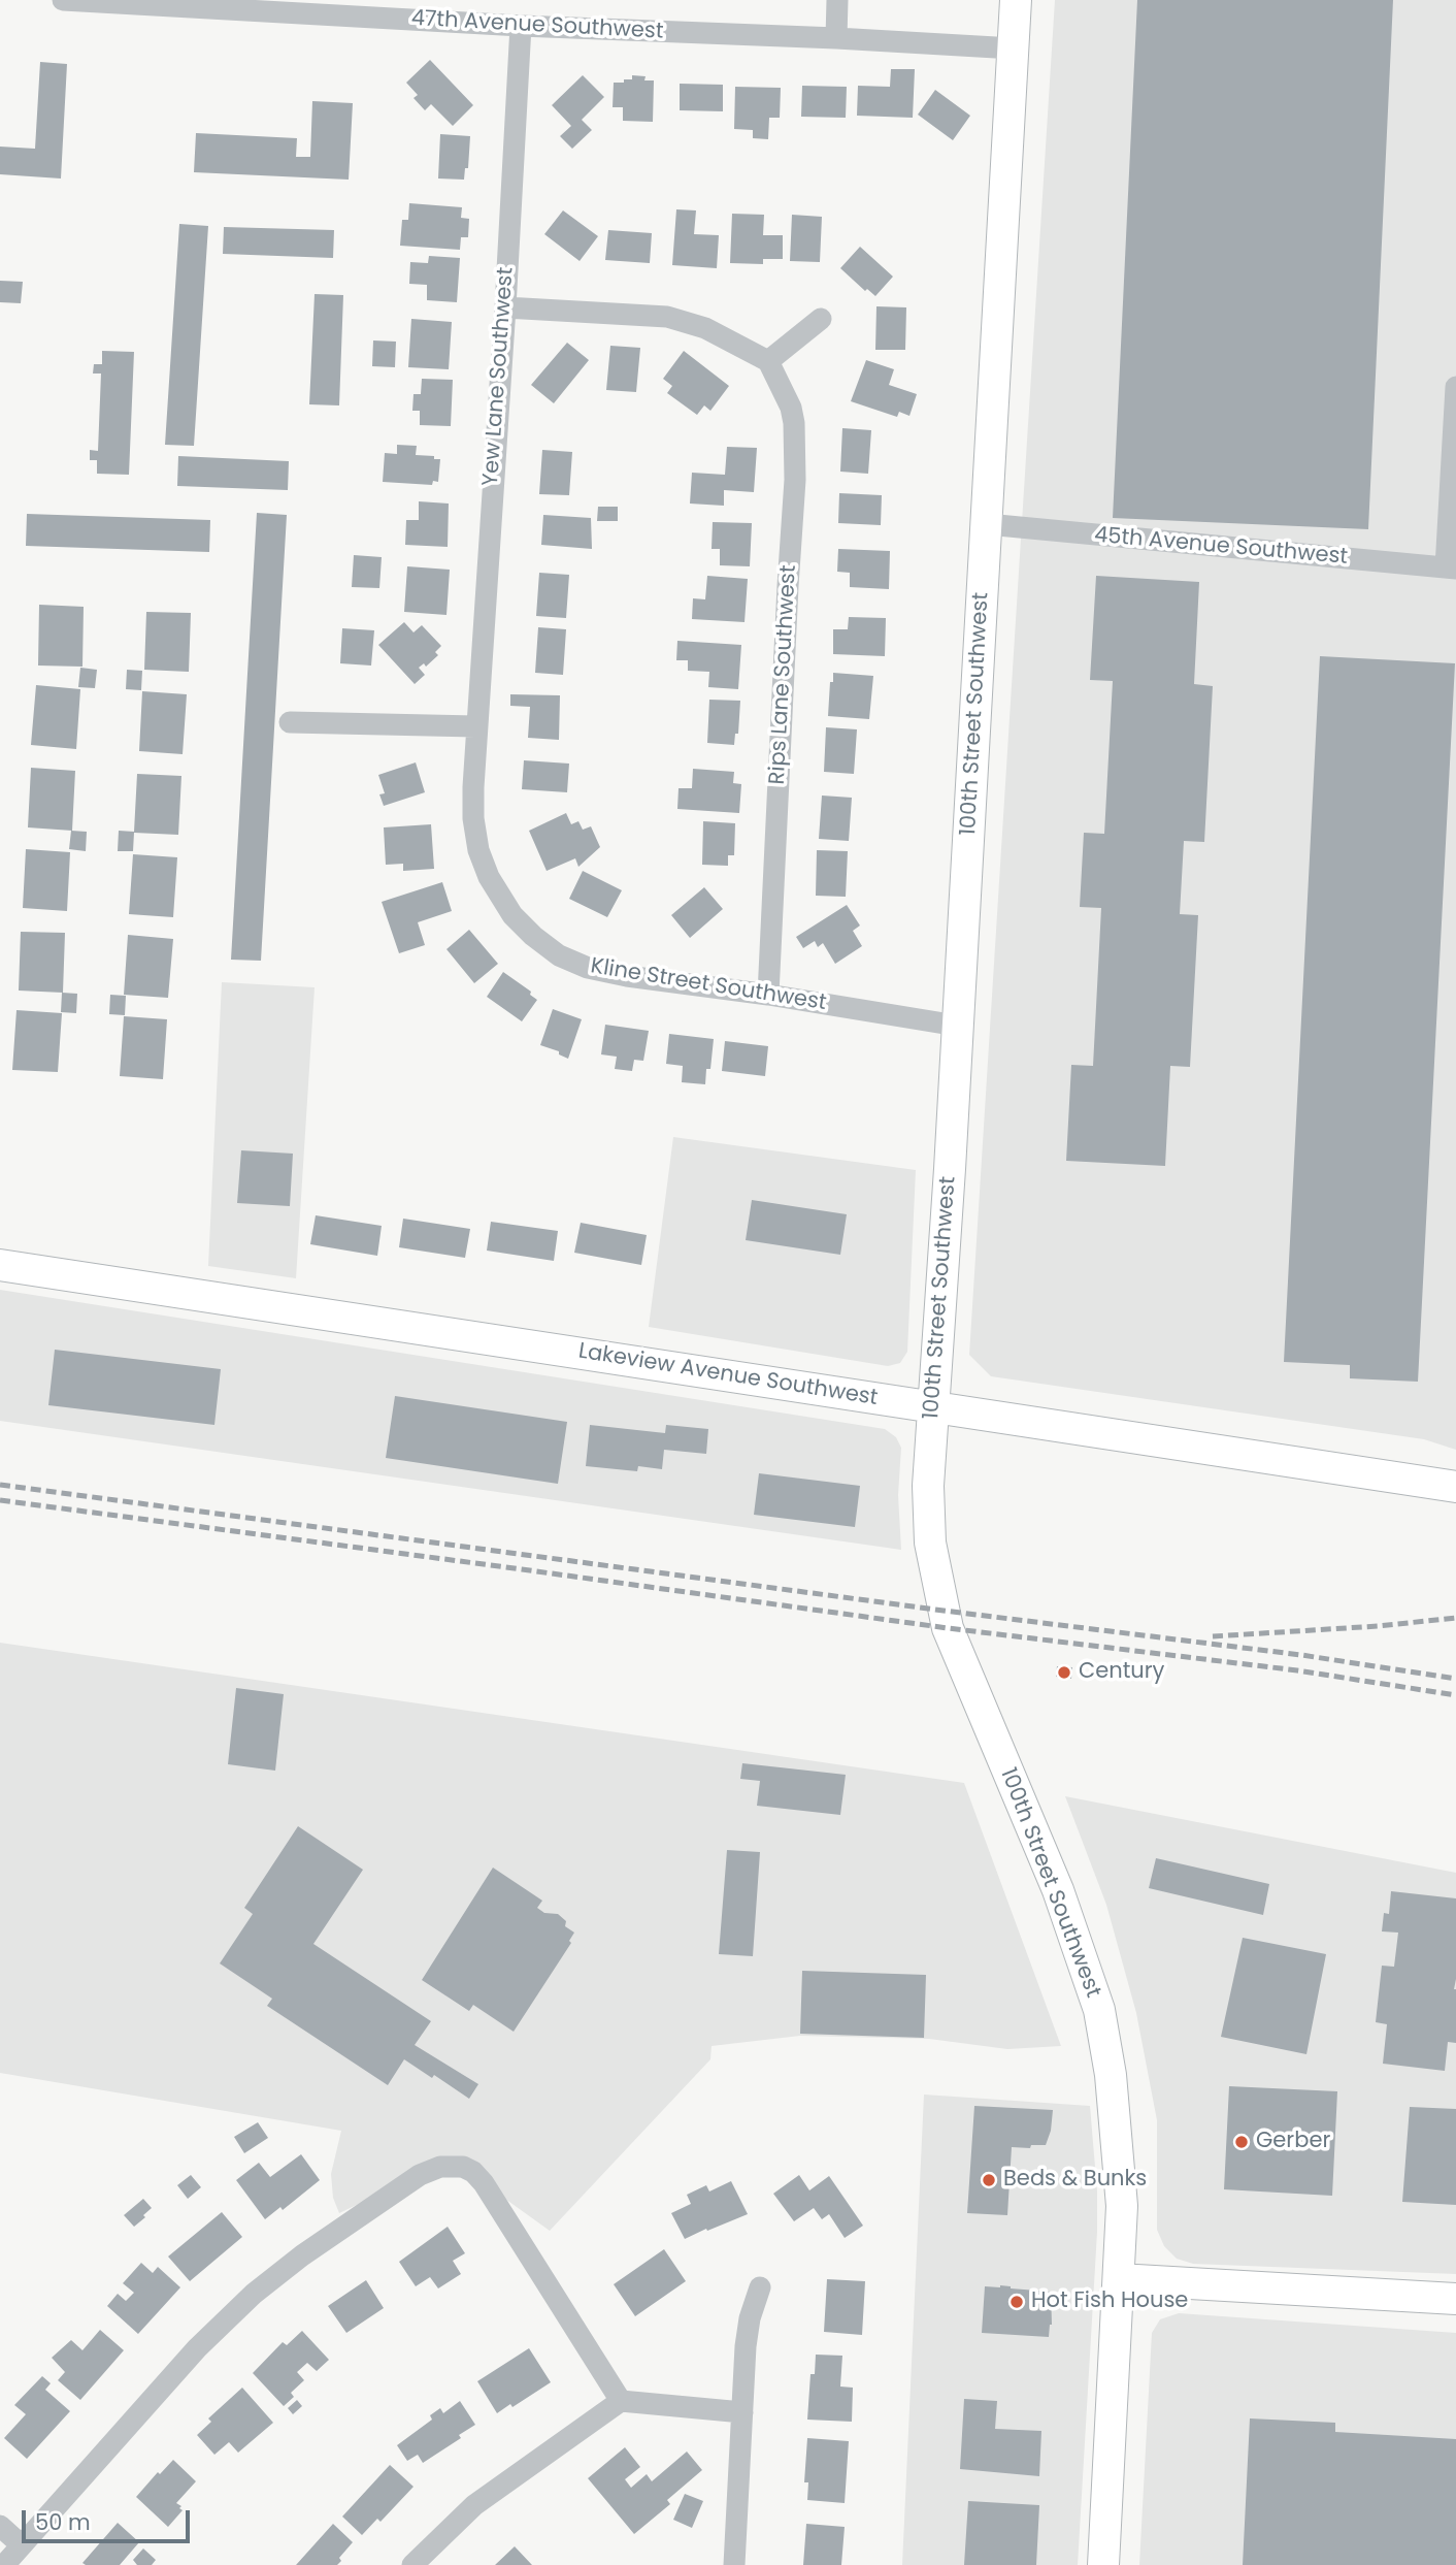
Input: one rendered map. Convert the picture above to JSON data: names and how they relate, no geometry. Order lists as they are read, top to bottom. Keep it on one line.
{"streets":{"main road":["100th Street Southwest","Lakeview Avenue Southwest"],"street":["47th Avenue Southwest","Yew Lane Southwest","45th Avenue Southwest","Rips Lane Southwest","Kline Street Southwest"]},"crossings":[["47th Avenue Southwest","Yew Lane Southwest"],["47th Avenue Southwest","100th Street Southwest"],["Yew Lane Southwest","Kline Street Southwest"],["45th Avenue Southwest","100th Street Southwest"],["Rips Lane Southwest","Kline Street Southwest"],["100th Street Southwest","Kline Street Southwest"],["100th Street Southwest","Lakeview Avenue Southwest"]],"places":["Century","Gerber","Beds & Bunks","Hot Fish House"],"scale_bar":"50 m"}
